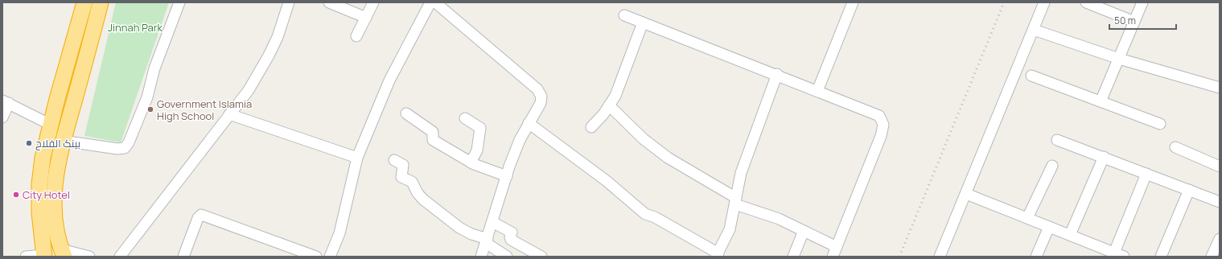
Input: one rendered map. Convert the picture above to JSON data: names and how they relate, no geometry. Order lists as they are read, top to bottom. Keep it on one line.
{"parks":["Jinnah Park"],"places":["Government Islamia High School","بینک الفلاح","City Hotel"],"scale_bar":"50 m"}
